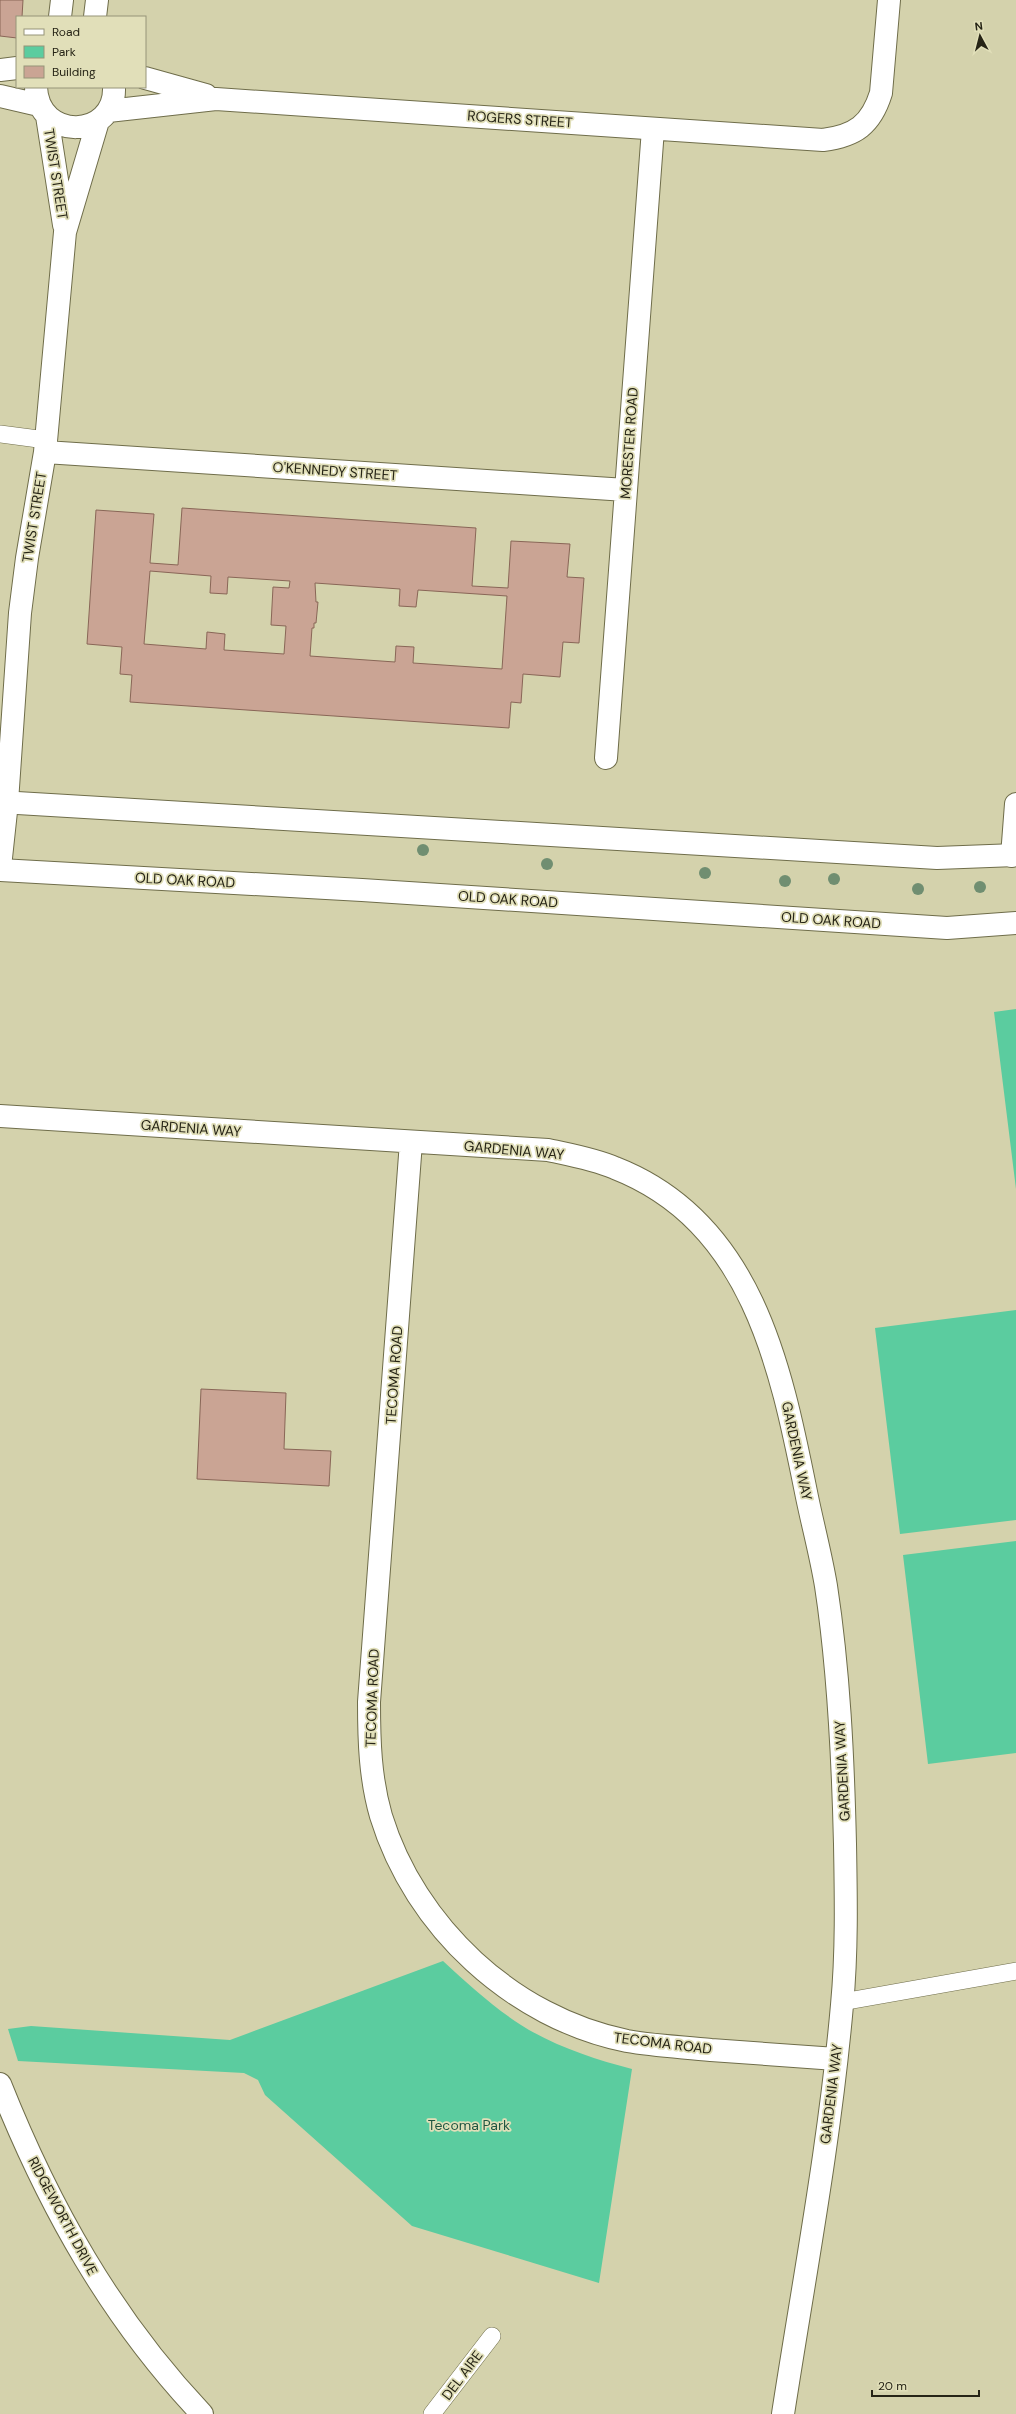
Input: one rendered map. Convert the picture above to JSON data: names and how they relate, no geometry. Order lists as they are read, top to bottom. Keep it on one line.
{"streets":{"street":["ROGERS STREET","TWIST STREET","MORESTER ROAD","O'KENNEDY STREET","OLD OAK ROAD","GARDENIA WAY","TECOMA ROAD","RIDGEWORTH DRIVE"],"lane":["DEL AIRE"]},"crossings":[["ROGERS STREET","TWIST STREET"],["ROGERS STREET","MORESTER ROAD"],["TWIST STREET","O'KENNEDY STREET"],["TWIST STREET","OLD OAK ROAD"],["MORESTER ROAD","O'KENNEDY STREET"],["GARDENIA WAY","TECOMA ROAD"]],"parks":["Tecoma Park"],"legend":["Road","Park","Building"],"scale_bar":"20 m","north":"top"}
